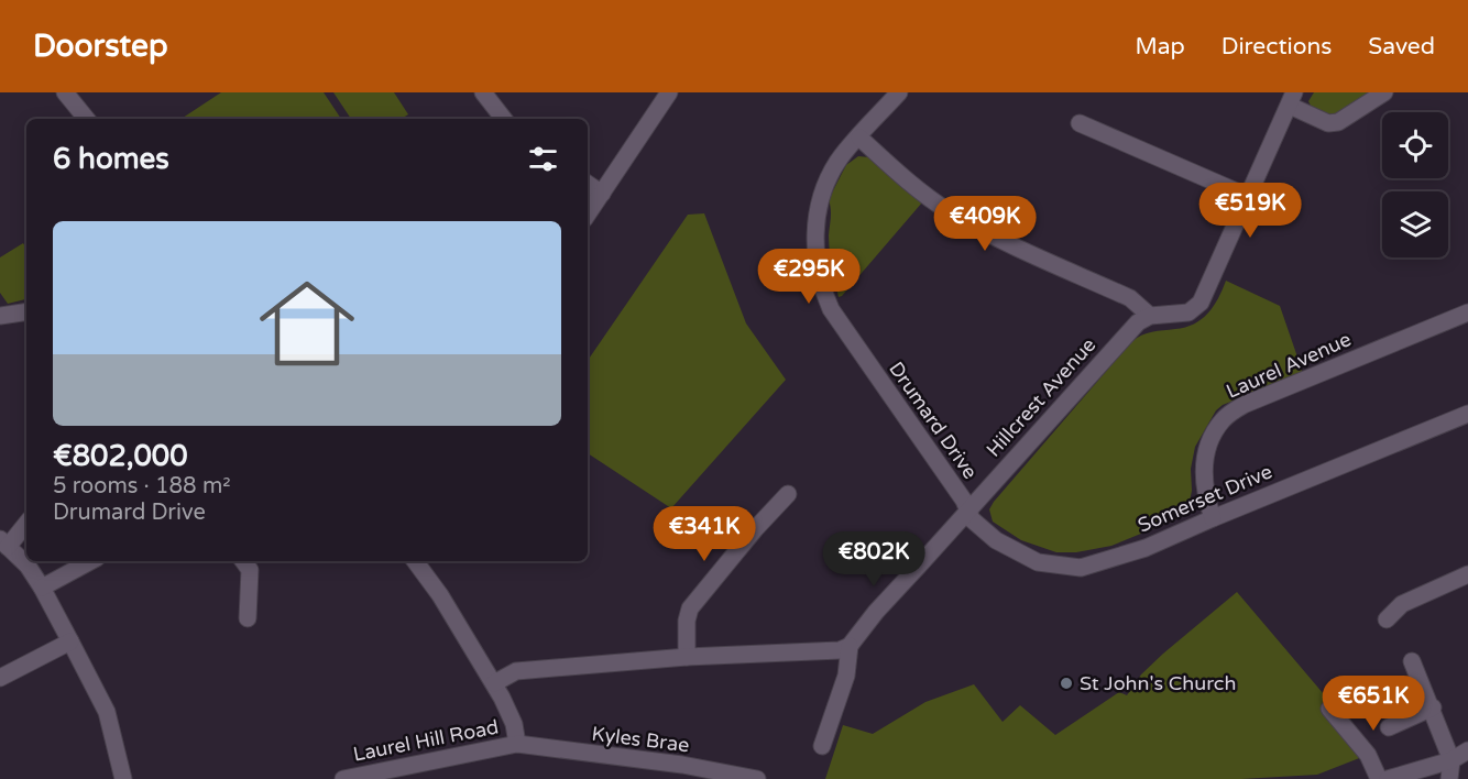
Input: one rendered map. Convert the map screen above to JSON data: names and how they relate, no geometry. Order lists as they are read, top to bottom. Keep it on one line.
{"streets":{"street":["Laurel Avenue","Hillcrest Avenue","Drumard Drive","Somerset Drive","Kyles Brae","Laurel Hill Road"]},"crossings":[["Laurel Avenue","Somerset Drive"],["Hillcrest Avenue","Drumard Drive"],["Hillcrest Avenue","Somerset Drive"],["Drumard Drive","Somerset Drive"],["Kyles Brae","Laurel Hill Road"]],"places":["St John's Church"],"page":{"header":"Doorstep","nav":["Map","Directions","Saved"],"heading":"6 homes","price":["€519K","€409K","€295K","€341K","€802K","€651K"],"list":[{"name":"€802,000","note":"5 rooms · 188 m² · Drumard Drive"}]}}
